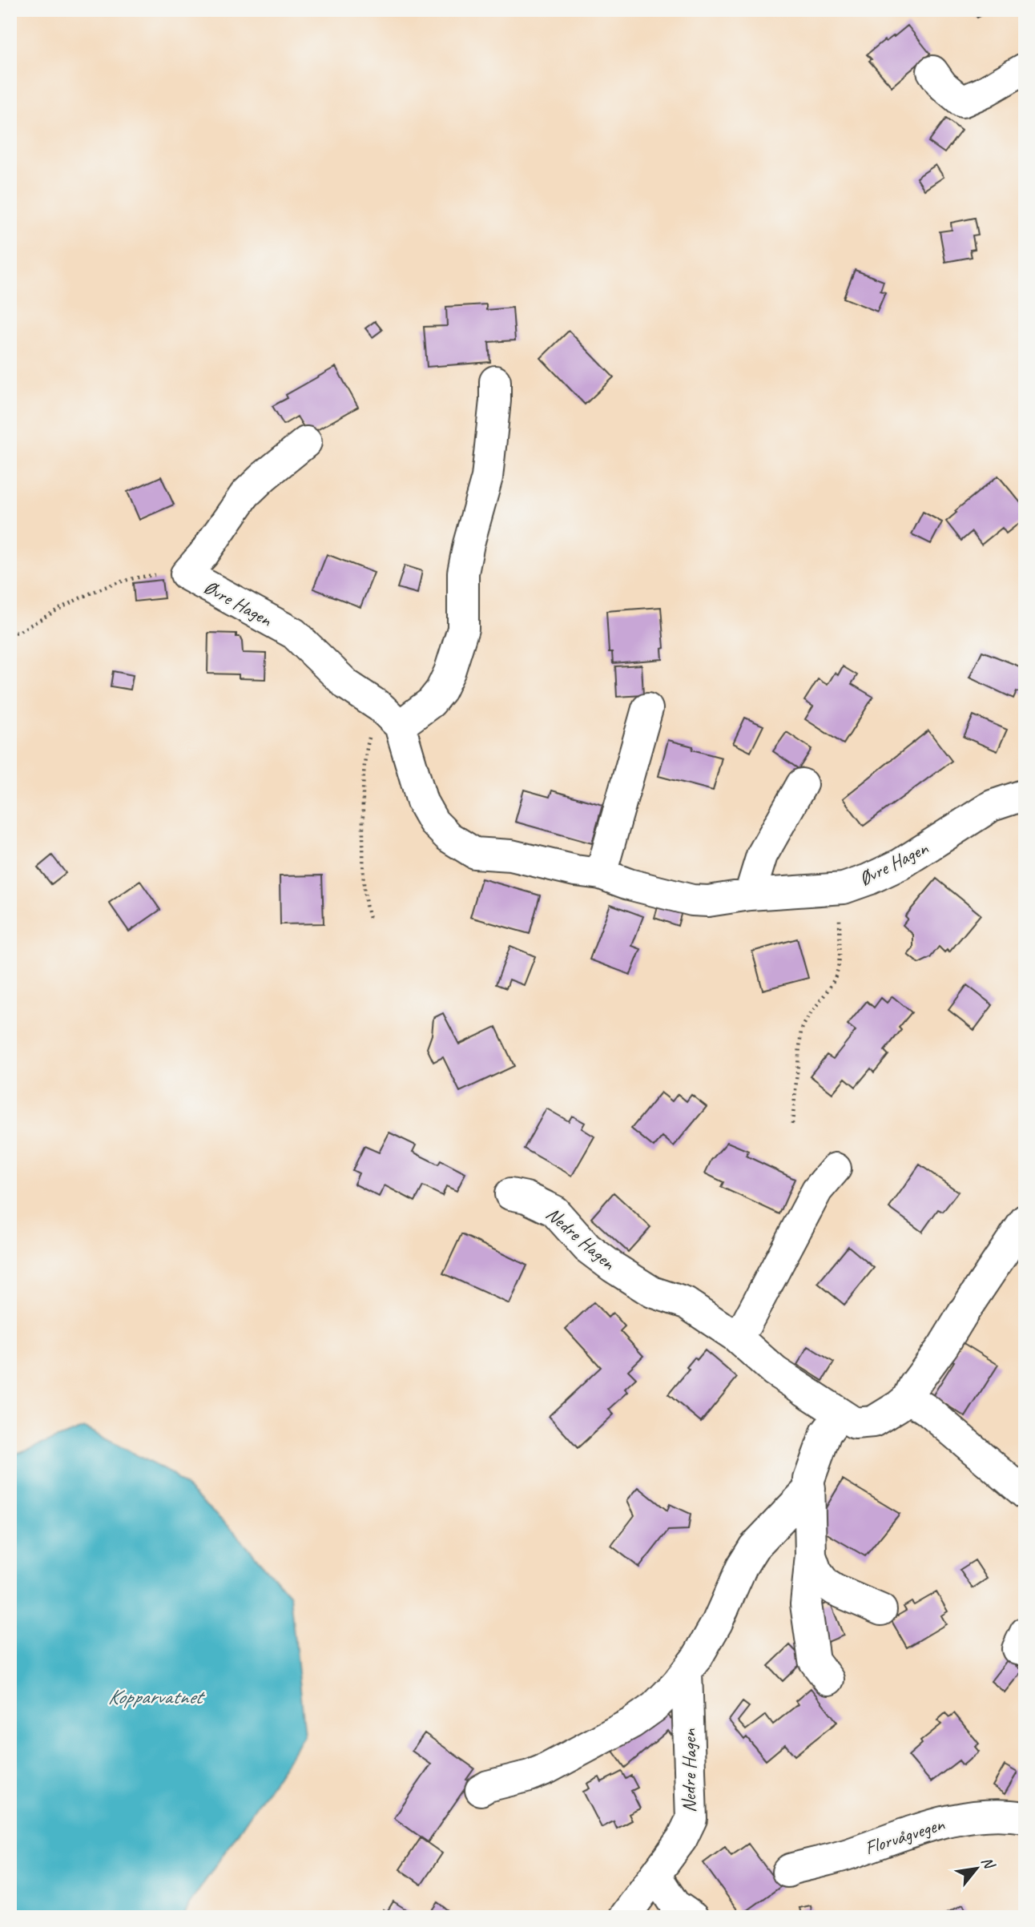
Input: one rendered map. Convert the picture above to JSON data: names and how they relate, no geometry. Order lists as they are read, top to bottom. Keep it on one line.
{"streets":{"street":["Øvre Hagen","Nedre Hagen","Florvågvegen"]},"water":["Kopparvatnet"],"north":"top right"}
